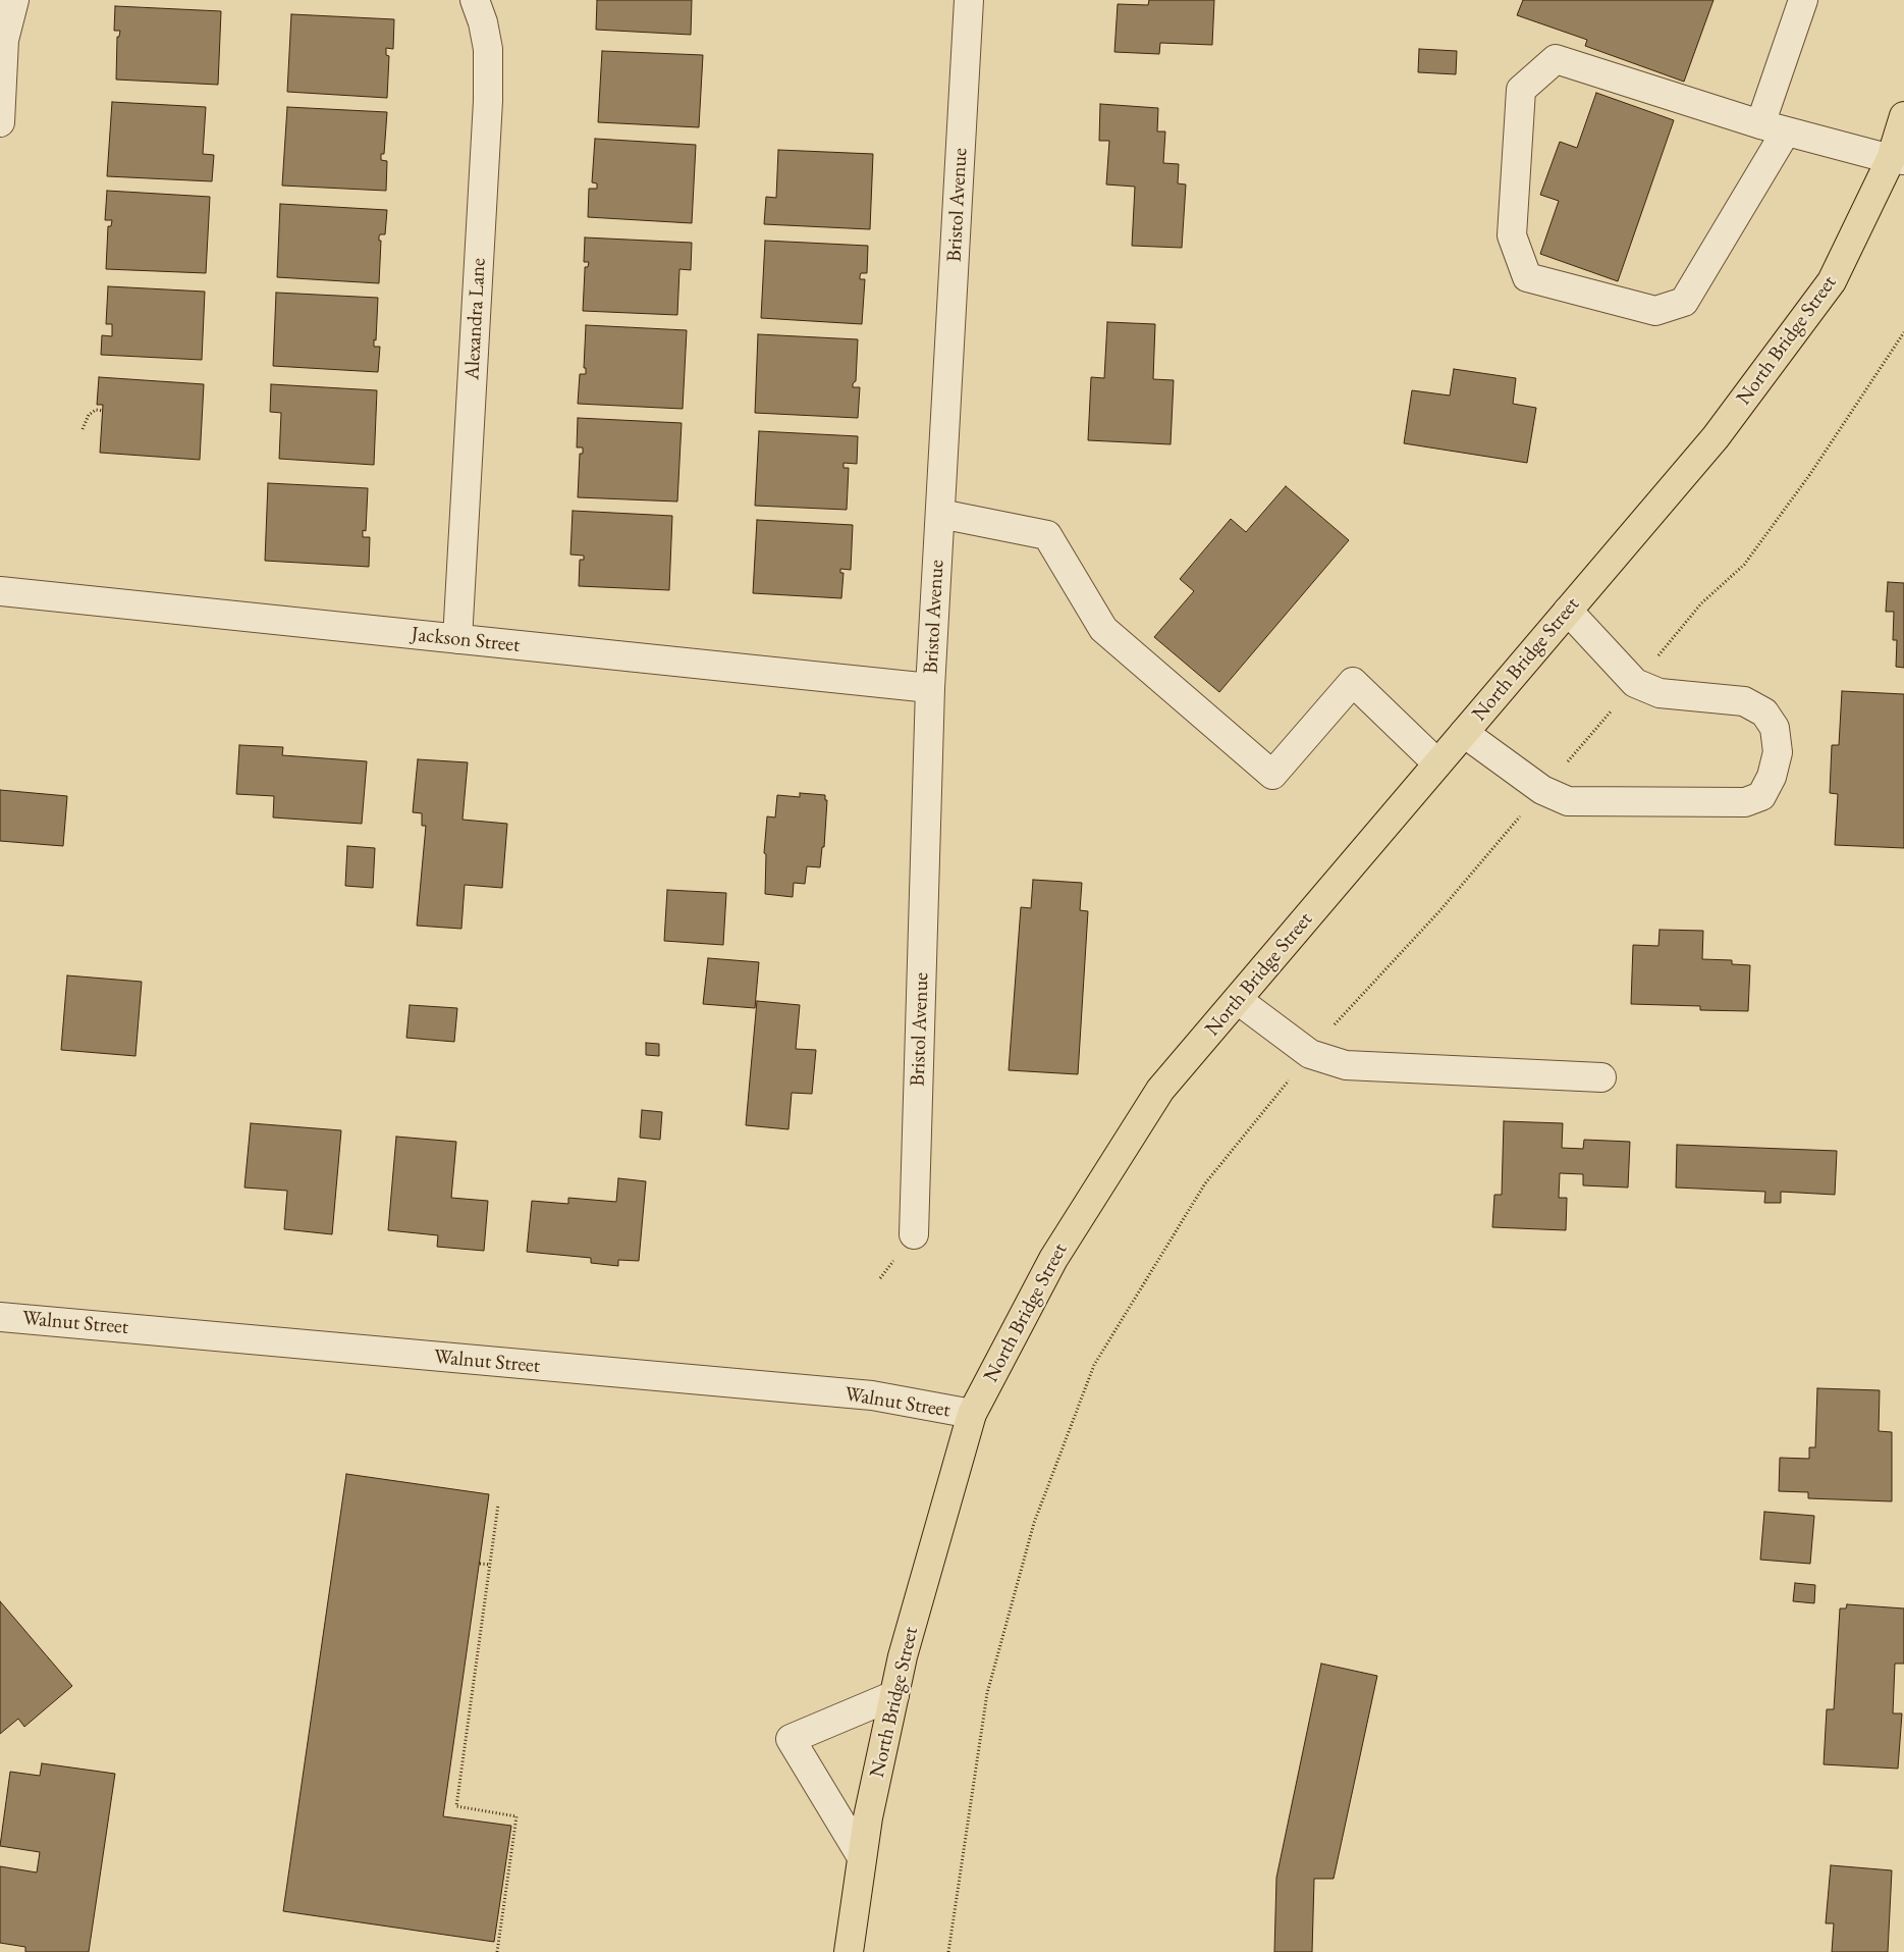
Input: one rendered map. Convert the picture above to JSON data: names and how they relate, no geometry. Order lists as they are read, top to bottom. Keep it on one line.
{"streets":{"highway":["North Bridge Street"],"street":["Bristol Avenue","Alexandra Lane","Jackson Street","Walnut Street"]},"crossings":[["Bristol Avenue","Jackson Street"],["Alexandra Lane","Jackson Street"],["North Bridge Street","Walnut Street"]]}
